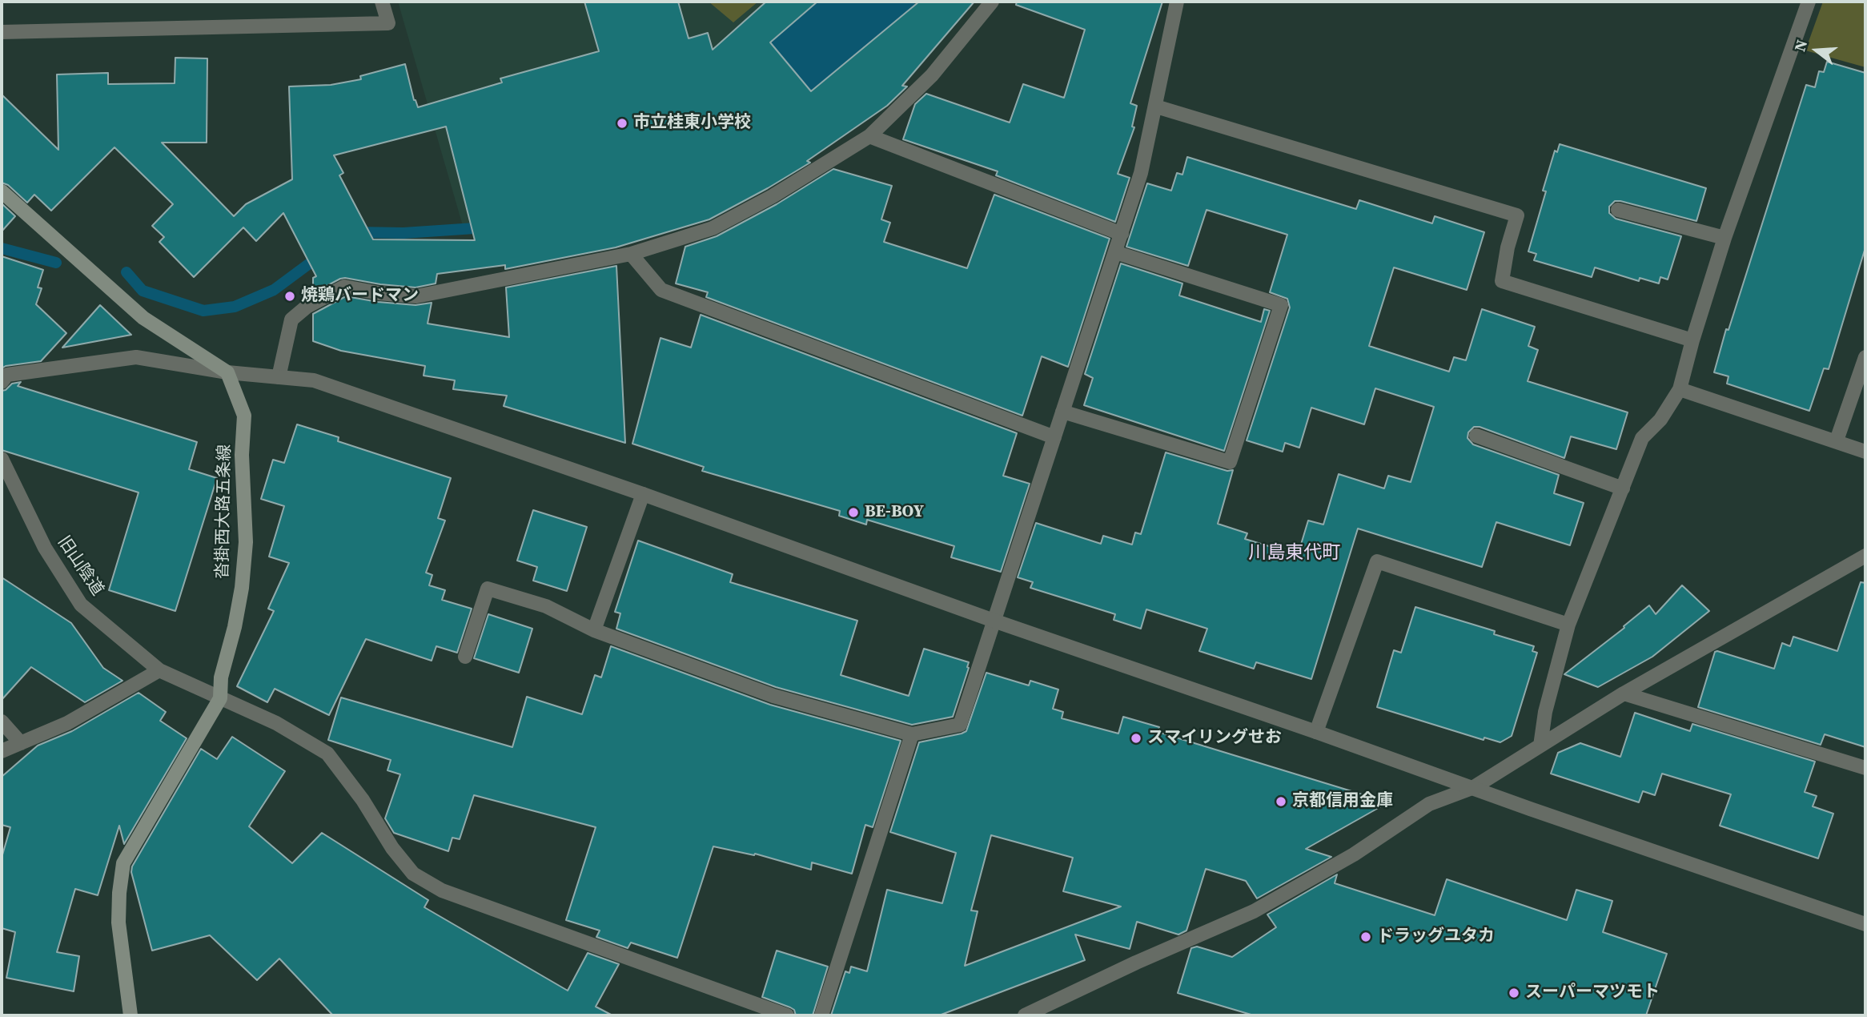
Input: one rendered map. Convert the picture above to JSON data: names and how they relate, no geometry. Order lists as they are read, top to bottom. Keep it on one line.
{"streets":{"main road":["沓掛西大路五条線"],"street":["旧山陰道"]},"crossings":[["沓掛西大路五条線","旧山陰道"]],"districts":["川島東代町"],"places":["市立桂東小学校","焼鶏バードマン","BE-BOY","スマイリングせお","京都信用金庫","ドラッグユタカ","スーパーマツモト"],"north":"left"}
